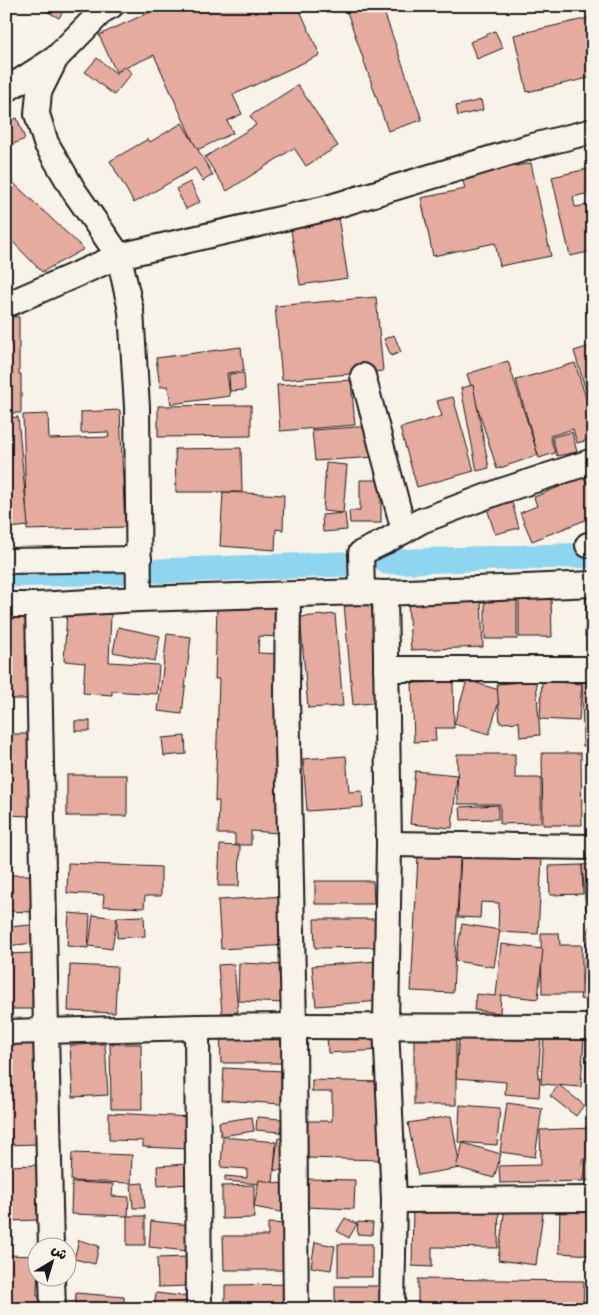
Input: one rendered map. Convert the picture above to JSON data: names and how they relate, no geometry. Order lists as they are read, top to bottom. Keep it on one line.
{"north":"top right"}
